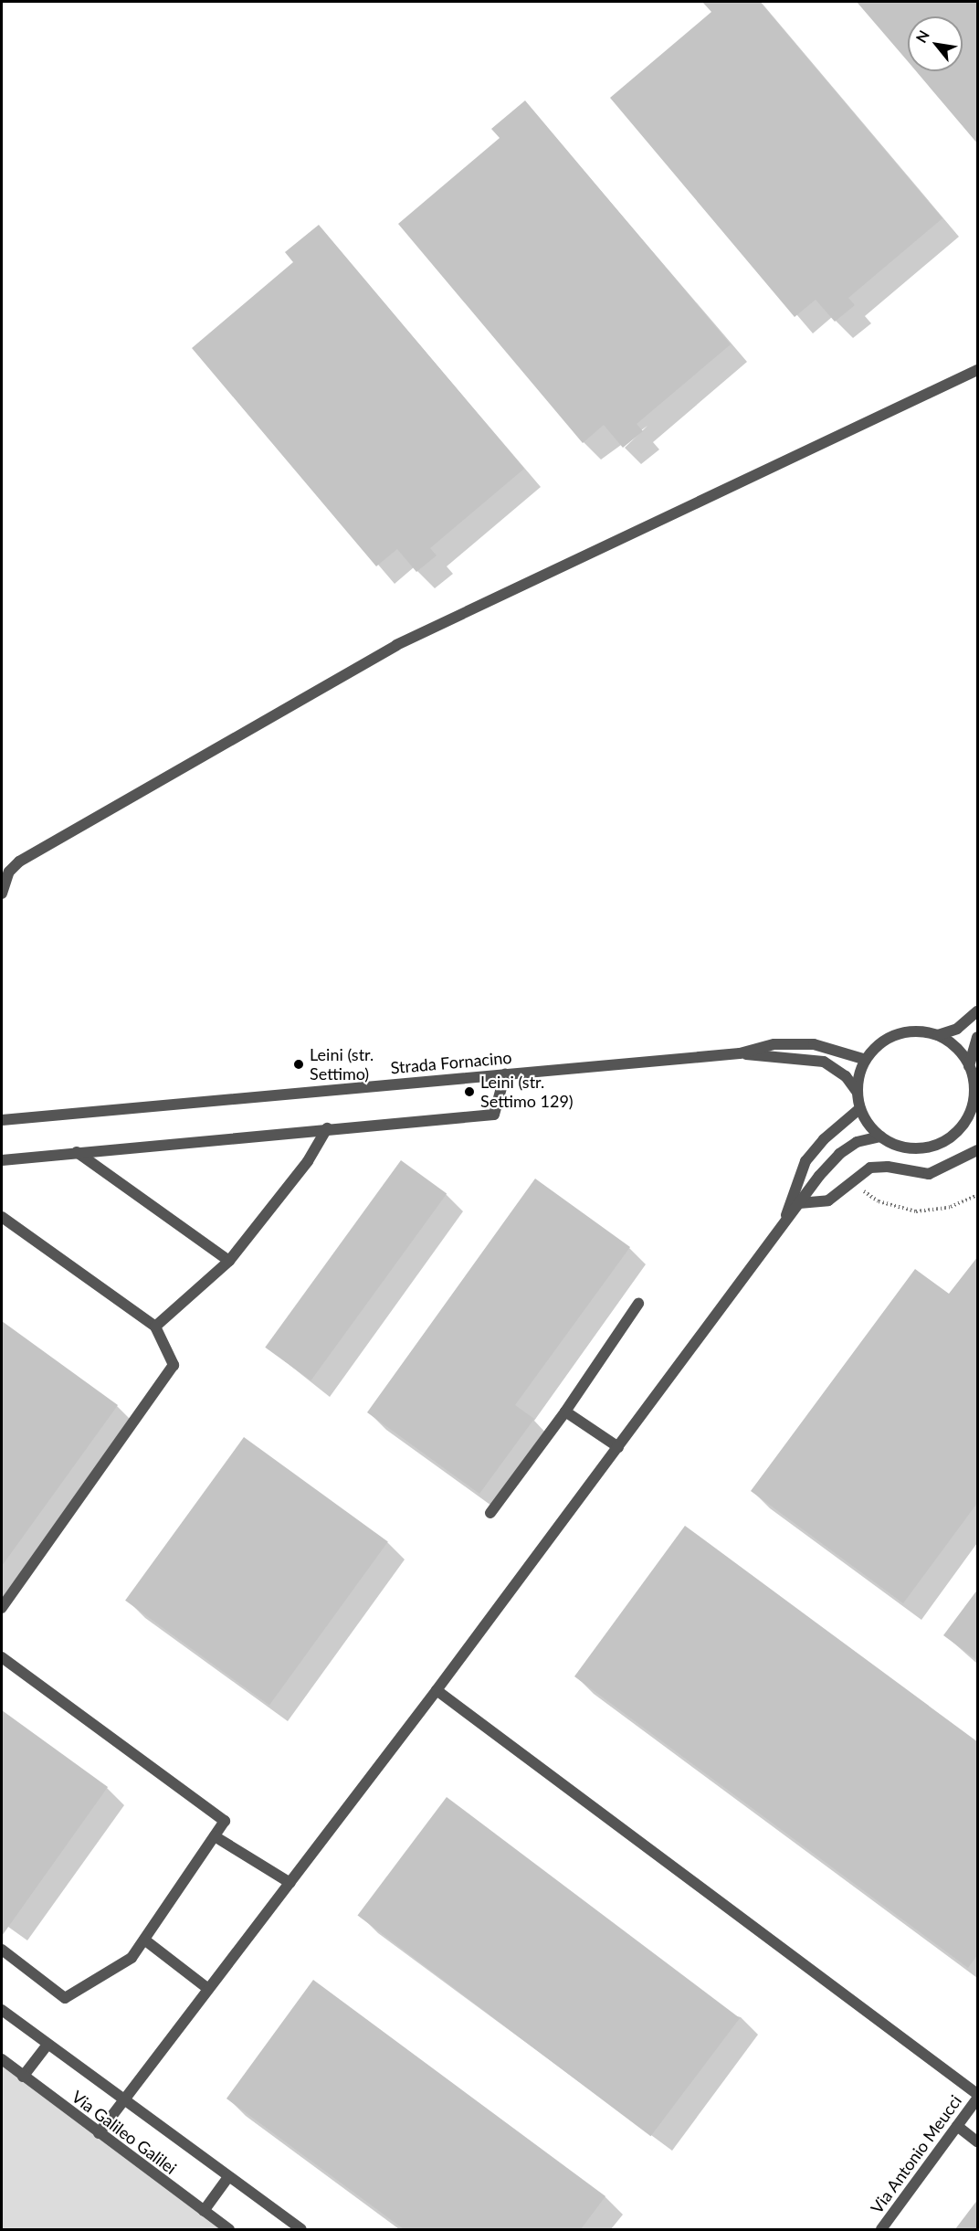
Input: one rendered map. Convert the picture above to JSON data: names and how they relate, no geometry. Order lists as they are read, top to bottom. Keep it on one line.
{"streets":{"street":["Strada Fornacino","Via Galileo Galilei","Via Antonio Meucci"]},"places":["Leini (str. Settimo)","Leini (str. Settimo 129)"],"north":"top left"}
